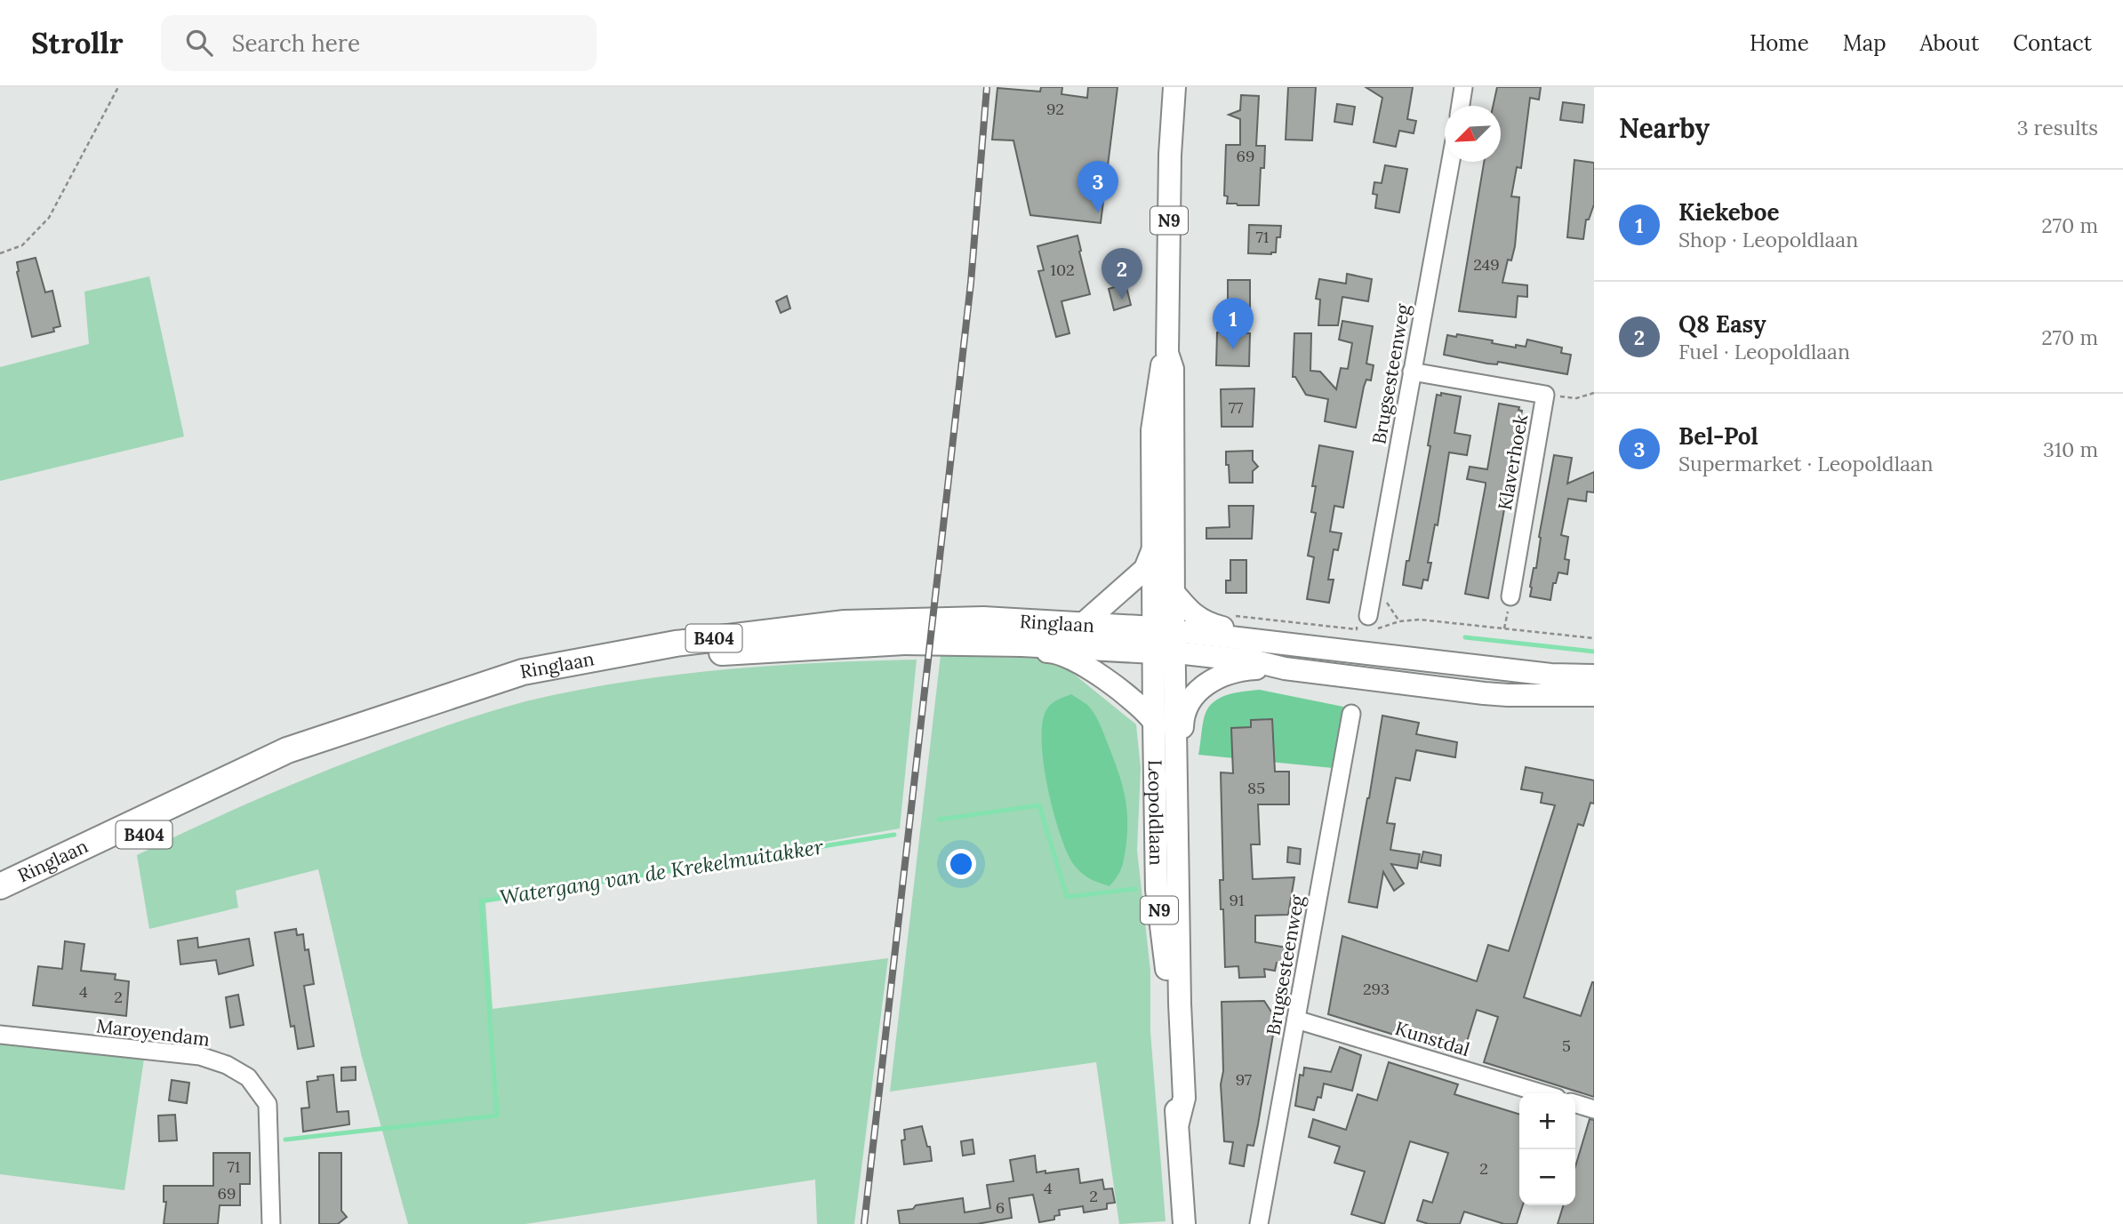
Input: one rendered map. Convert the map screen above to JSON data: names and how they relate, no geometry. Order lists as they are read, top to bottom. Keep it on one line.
{"streets":{"highway":["Ringlaan","B404"],"main road":["N9","Leopoldlaan"],"street":["Brugsesteenweg","Klaverhoek","Maroyendam","Kunstdal"]},"crossings":[["Brugsesteenweg","Klaverhoek"],["Brugsesteenweg","Kunstdal"],["Ringlaan","Leopoldlaan"]],"water":["Watergang van de Krekelmuitakker"],"house_numbers":["92","69","71","249","102","77","85","91","293","4","2","5","97","71","2","4","69","2","6"],"north":"bottom left","page":{"header":"Strollr","search":"Search here","nav":["Home","Map","About","Contact"],"heading":["Nearby","3 results"],"pins":["3","2","1"],"list":[{"mark":"1","name":"Kiekeboe","note":"Shop · Leopoldlaan","value":"270 m"},{"mark":"2","name":"Q8 Easy","note":"Fuel · Leopoldlaan","value":"270 m"},{"mark":"3","name":"Bel-Pol","note":"Supermarket · Leopoldlaan","value":"310 m"}],"map_buttons":["+","−"]}}
